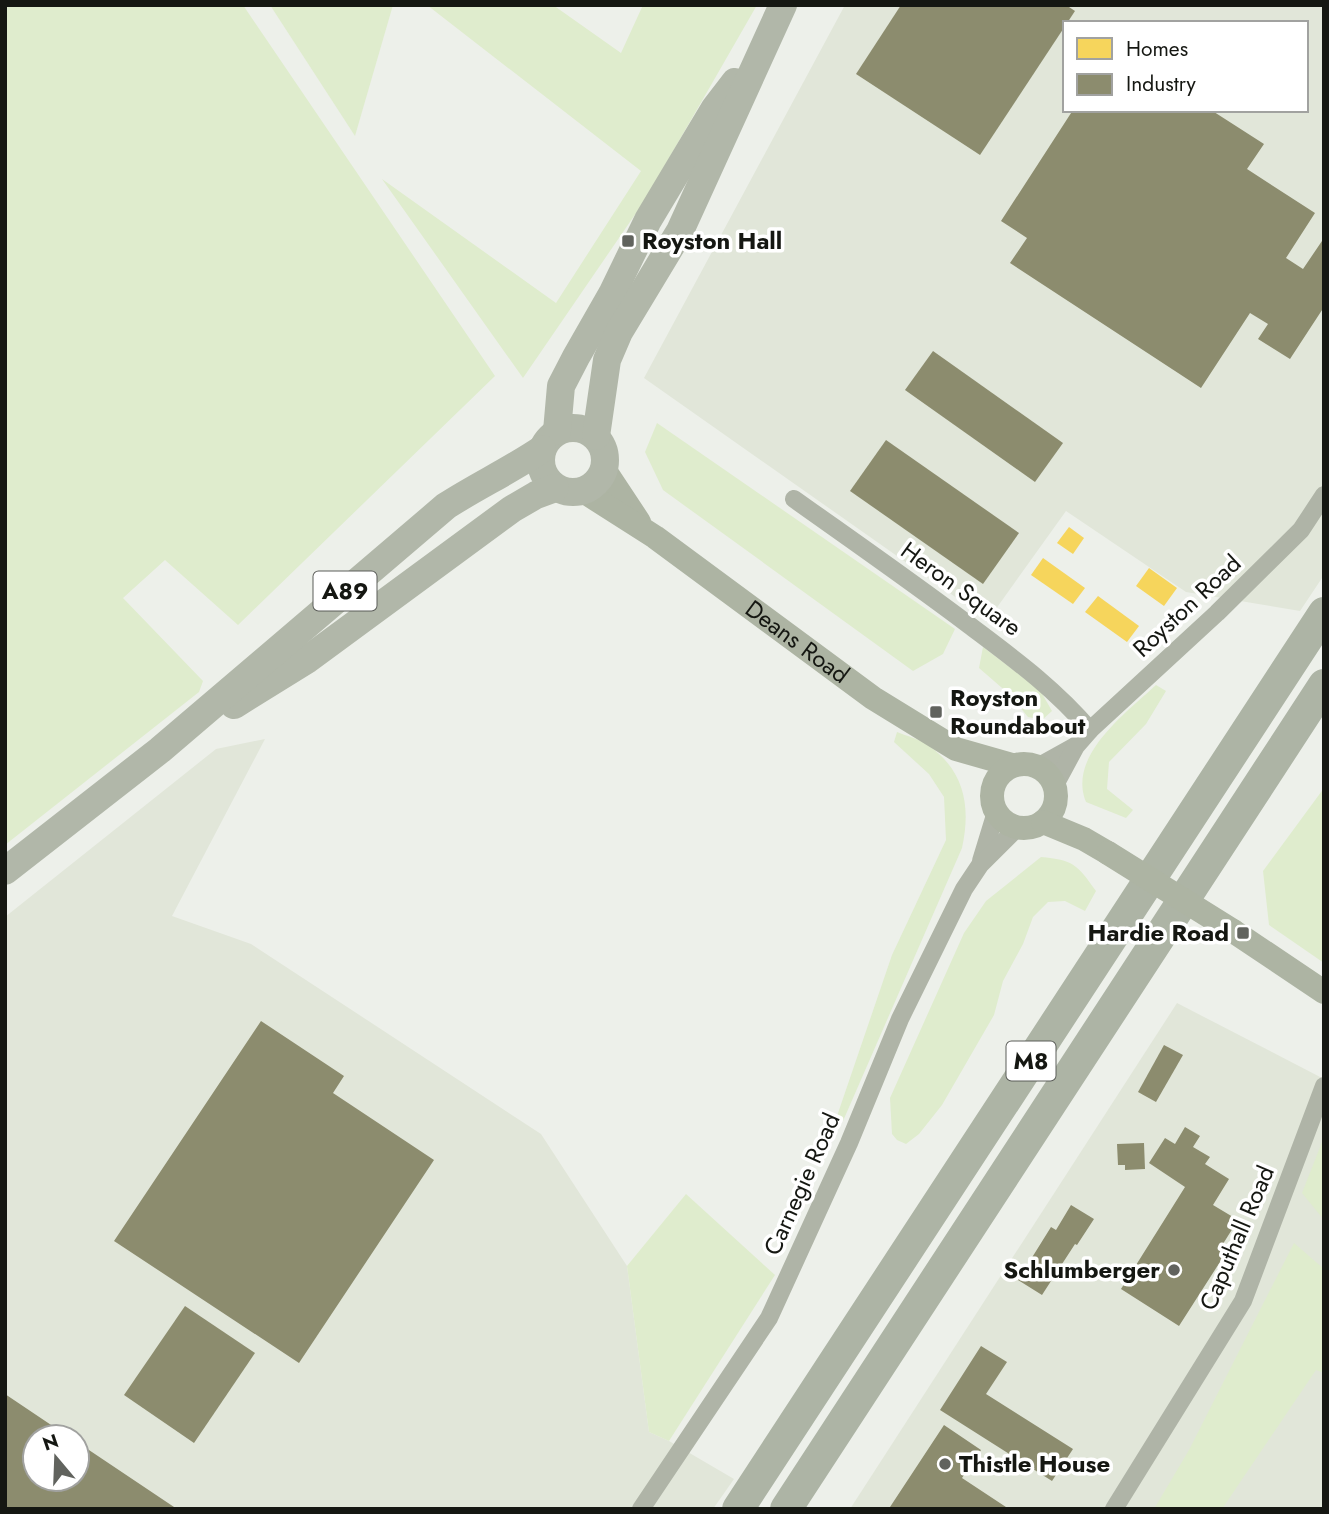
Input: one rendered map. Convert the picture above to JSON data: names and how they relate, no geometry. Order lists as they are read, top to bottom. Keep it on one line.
{"streets":{"highway":["M8"],"main road":["A89"],"street":["Heron Square","Royston Road","Deans Road","Carnegie Road","Caputhall Road"]},"crossings":[["Heron Square","Royston Road"],["A89","Deans Road"],["Royston Road","Deans Road"],["Royston Road","Carnegie Road"],["Deans Road","Carnegie Road"]],"places":{"transit":["Royston Hall","Royston Roundabout","Hardie Road"],"other":["Schlumberger","Thistle House"]},"legend":["Homes","Industry"],"north":"top"}
